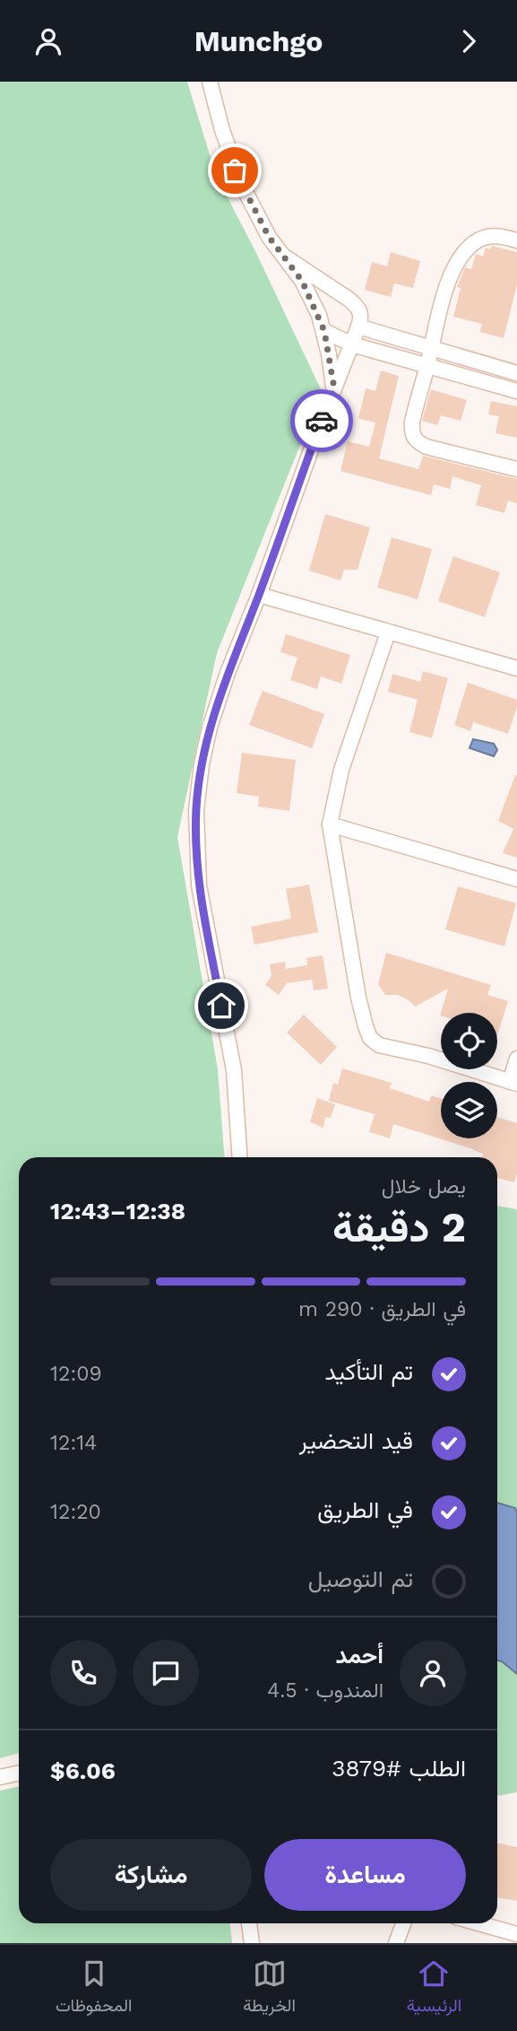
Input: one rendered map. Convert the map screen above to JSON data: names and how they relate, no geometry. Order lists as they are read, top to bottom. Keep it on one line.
{"page":{"header":"Munchgo","heading":["2 دقيقة","يصل خلال","12:38–12:43"],"panel":["أحمد","المندوب · 4.5","الطلب #3879","$6.06"],"bar":"في الطريق · 290 m","list":[["تم التأكيد","12:09"],["قيد التحضير","12:14"],["في الطريق","12:20"],"تم التوصيل"],"buttons":["مساعدة","مشاركة"],"tabs":["الرئيسية","الخريطة","المحفوظات"]}}
